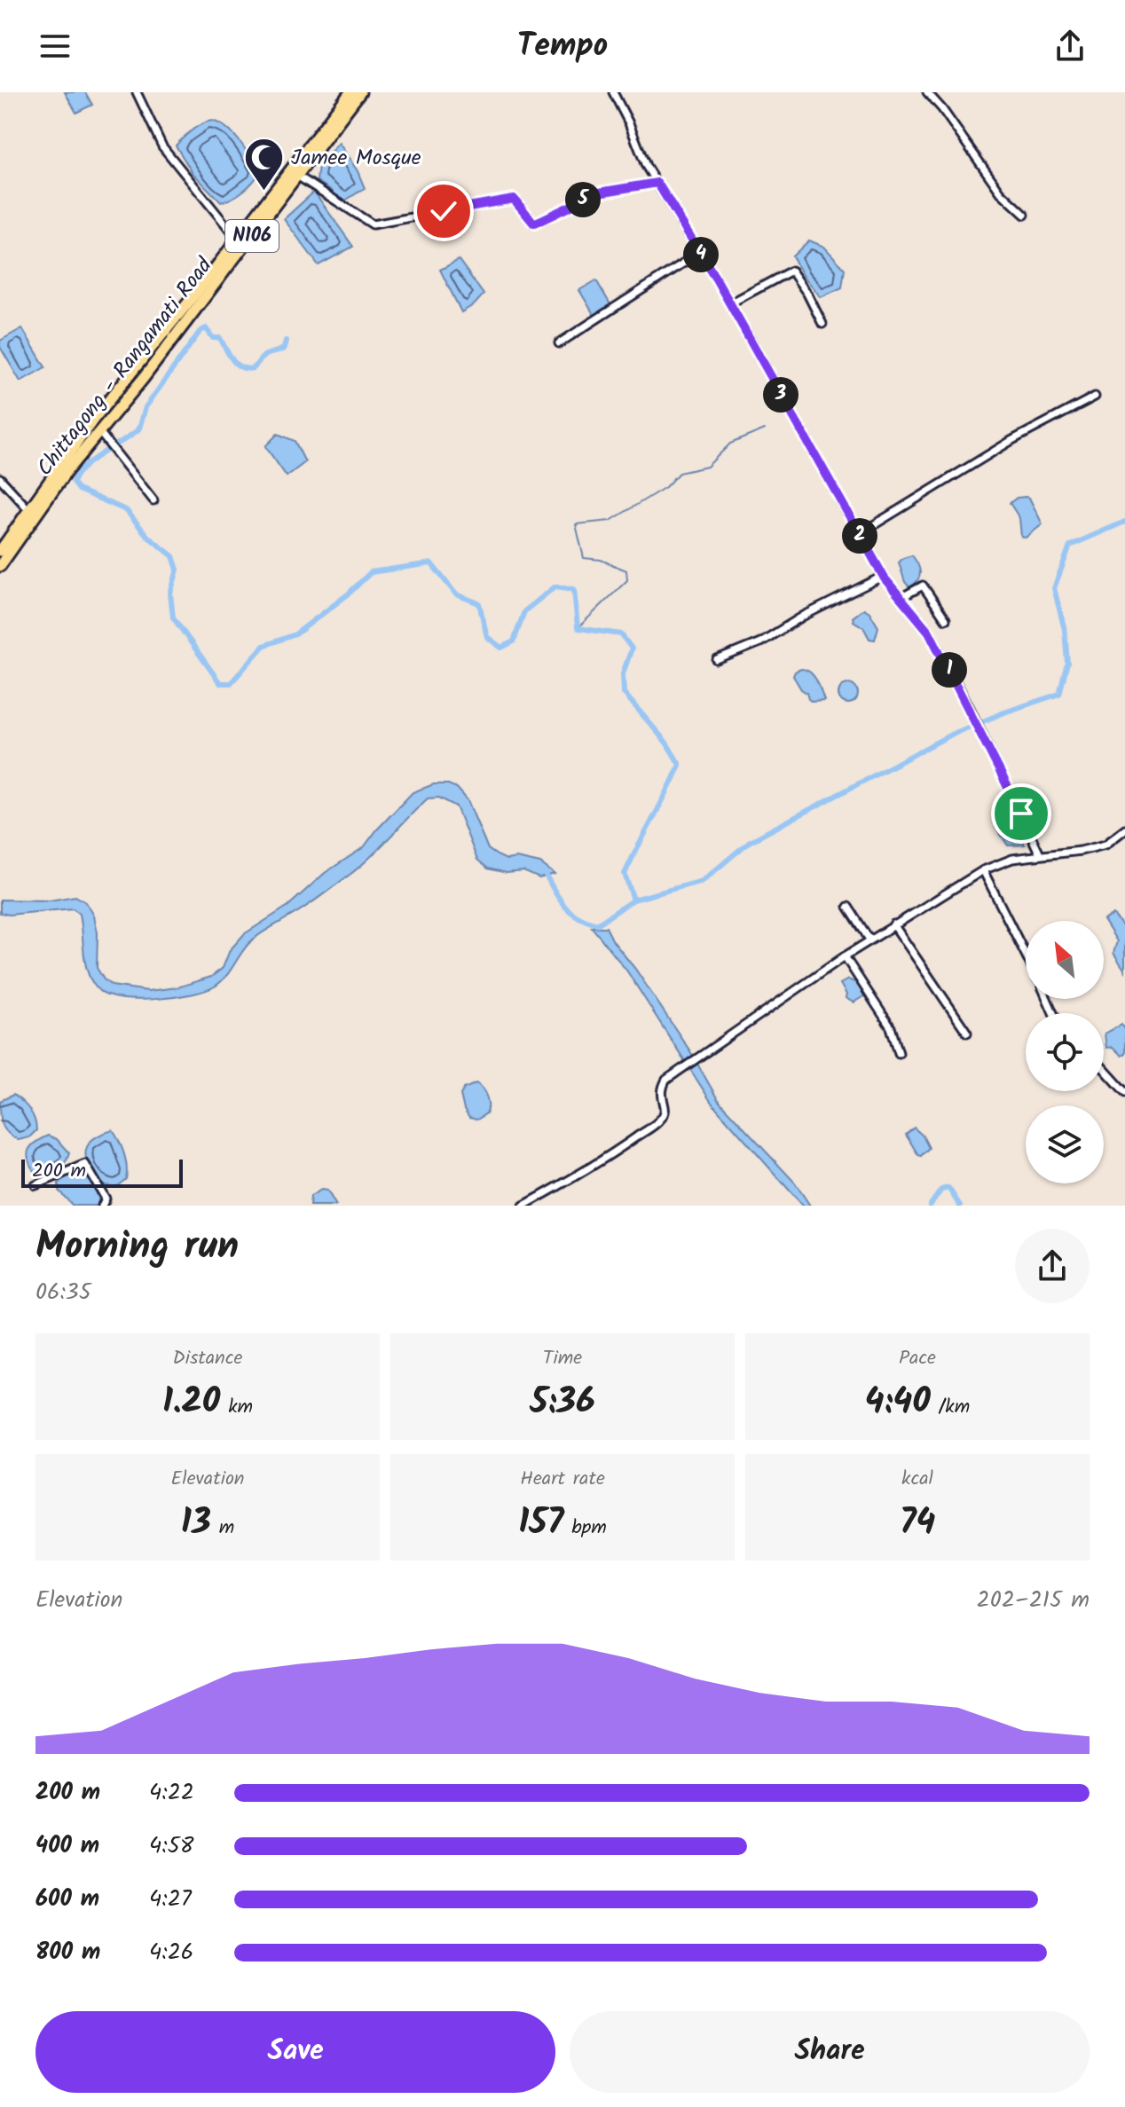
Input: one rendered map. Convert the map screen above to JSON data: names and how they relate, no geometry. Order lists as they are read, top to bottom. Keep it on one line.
{"streets":{"highway":["N106","Chittagong - Rangamati Road"]},"places":{"mosque":["Jamee Mosque"]},"scale_bar":"200 m","north":"top left","page":{"header":"Tempo","pins":["5","4","3","2","1"],"scale":"200 m","heading":["Morning run","06:35"],"stats":[["Distance","1.20 km"],["Time","5:36"],["Pace","4:40 /km"],["Elevation","13 m"],["Heart rate","157 bpm"],["kcal","74"]],"chart":["Elevation","202–215 m"],"list":[{"name":"200 m","note":"4:22"},{"name":"400 m","note":"4:58"},{"name":"600 m","note":"4:27"},{"name":"800 m","note":"4:26"}],"buttons":["Save","Share"]}}
